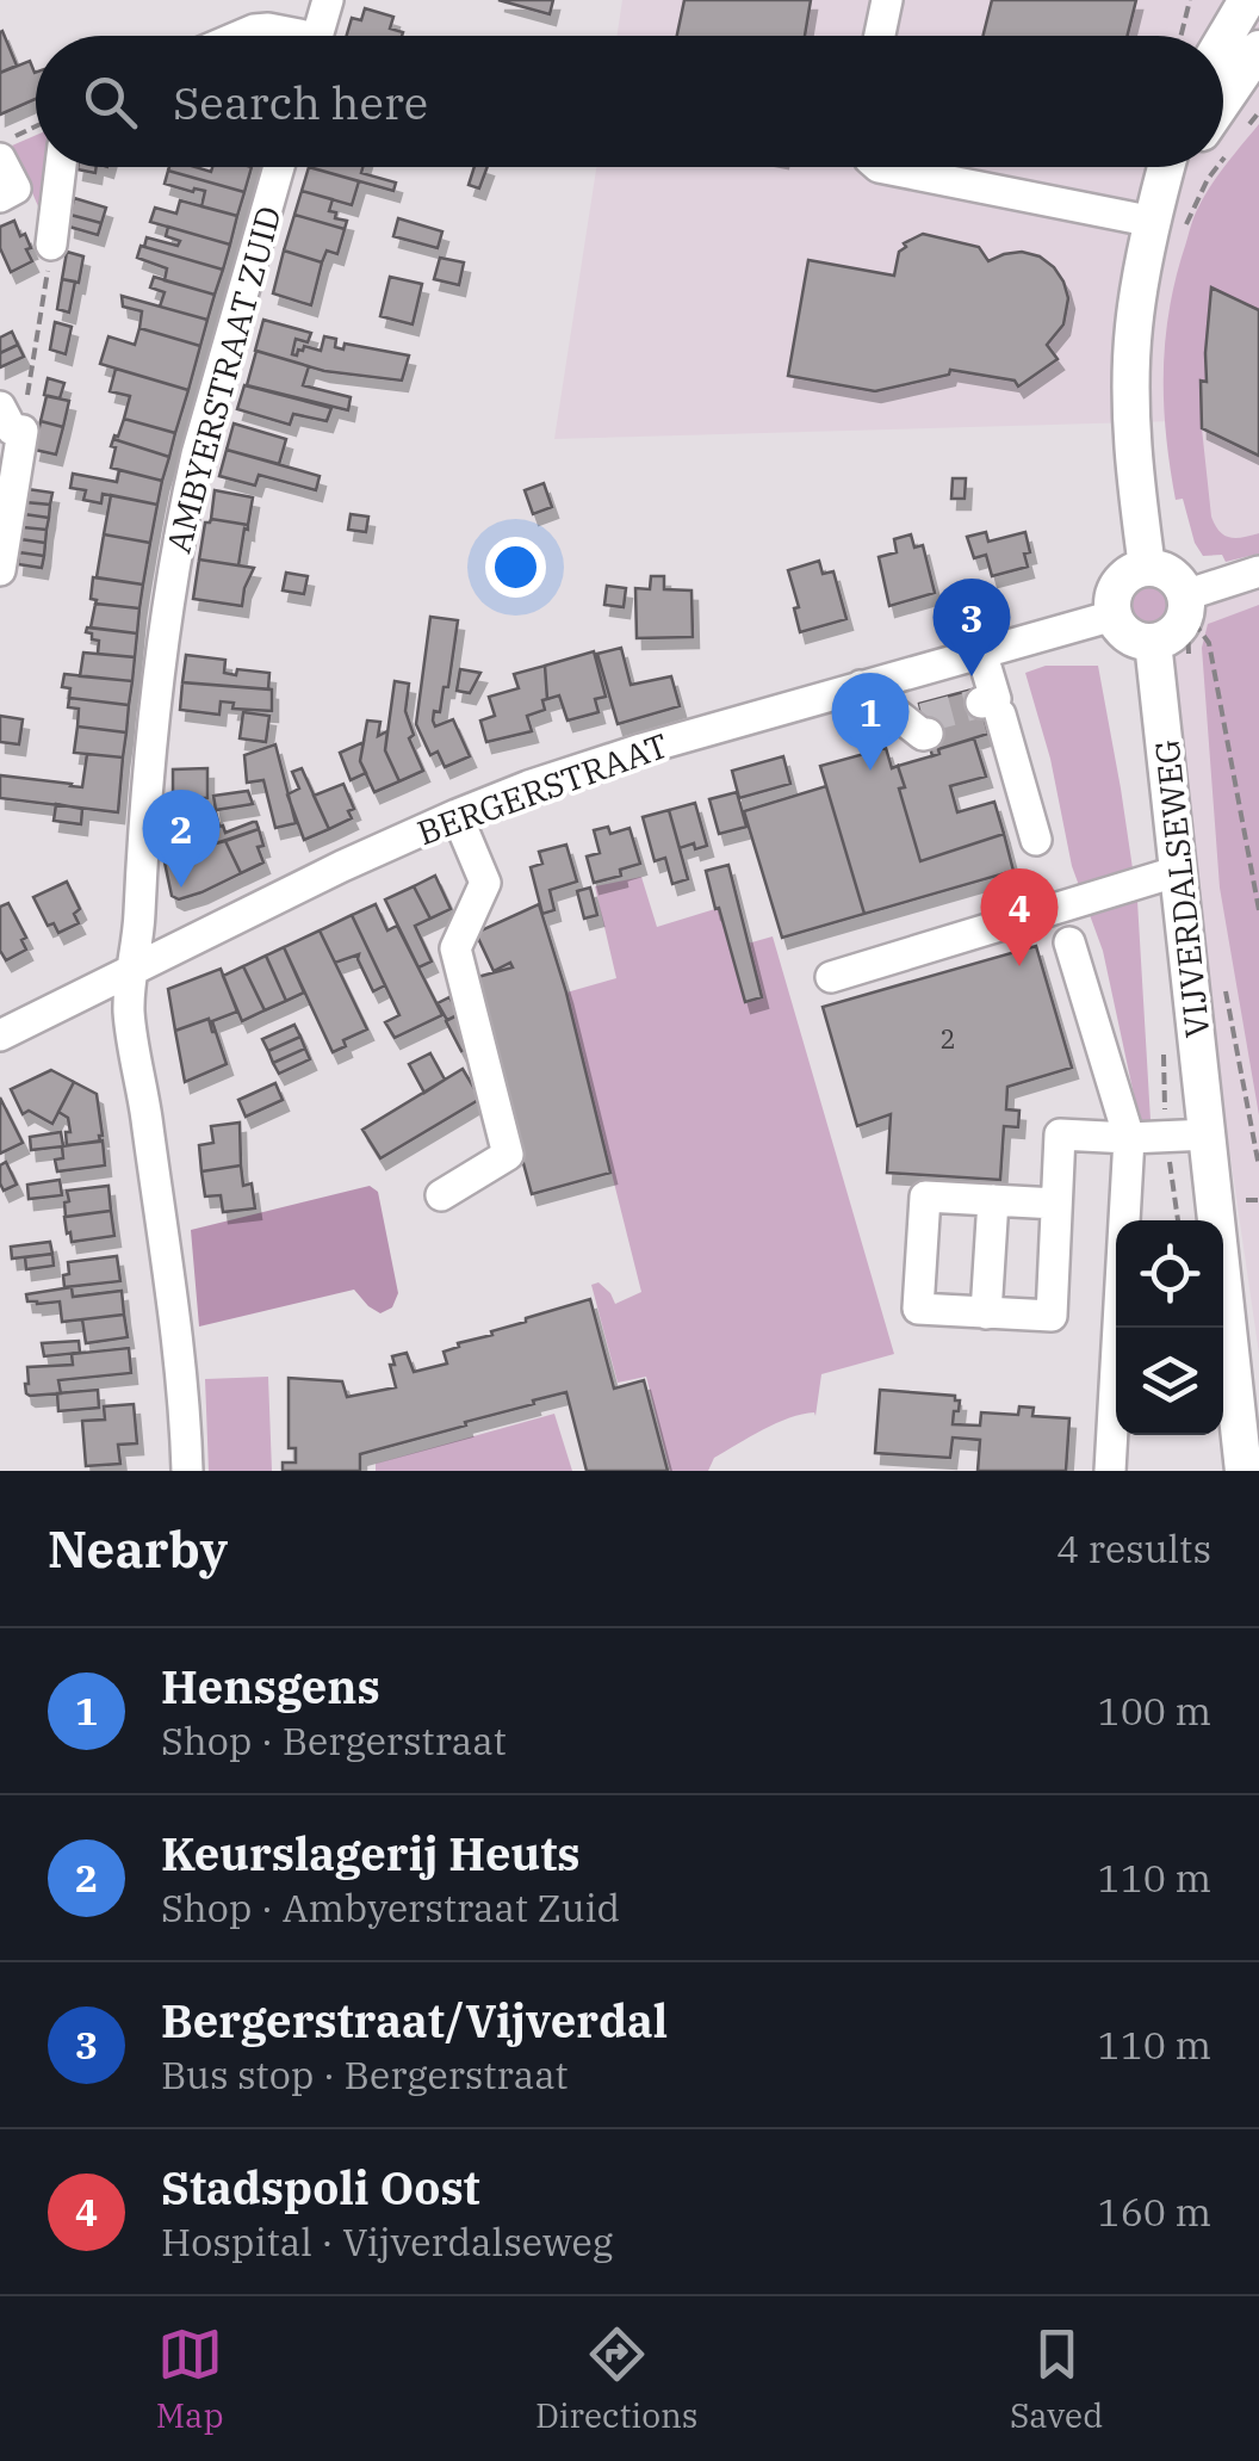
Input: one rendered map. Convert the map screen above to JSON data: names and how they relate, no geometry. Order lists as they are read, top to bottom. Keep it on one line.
{"streets":{"main road":["VIJVERDALSEWEG"],"street":["AMBYERSTRAAT ZUID","BERGERSTRAAT"]},"crossings":[["AMBYERSTRAAT ZUID","BERGERSTRAAT"],["BERGERSTRAAT","VIJVERDALSEWEG"]],"house_numbers":["2"],"page":{"search":"Search here","pins":["3","1","2","4"],"heading":["Nearby","4 results"],"list":[{"mark":"1","name":"Hensgens","note":"Shop · Bergerstraat","value":"100 m"},{"mark":"2","name":"Keurslagerij Heuts","note":"Shop · Ambyerstraat Zuid","value":"110 m"},{"mark":"3","name":"Bergerstraat/Vijverdal","note":"Bus stop · Bergerstraat","value":"110 m"},{"mark":"4","name":"Stadspoli Oost","note":"Hospital · Vijverdalseweg","value":"160 m"}],"nav":["Map","Directions","Saved"]}}
